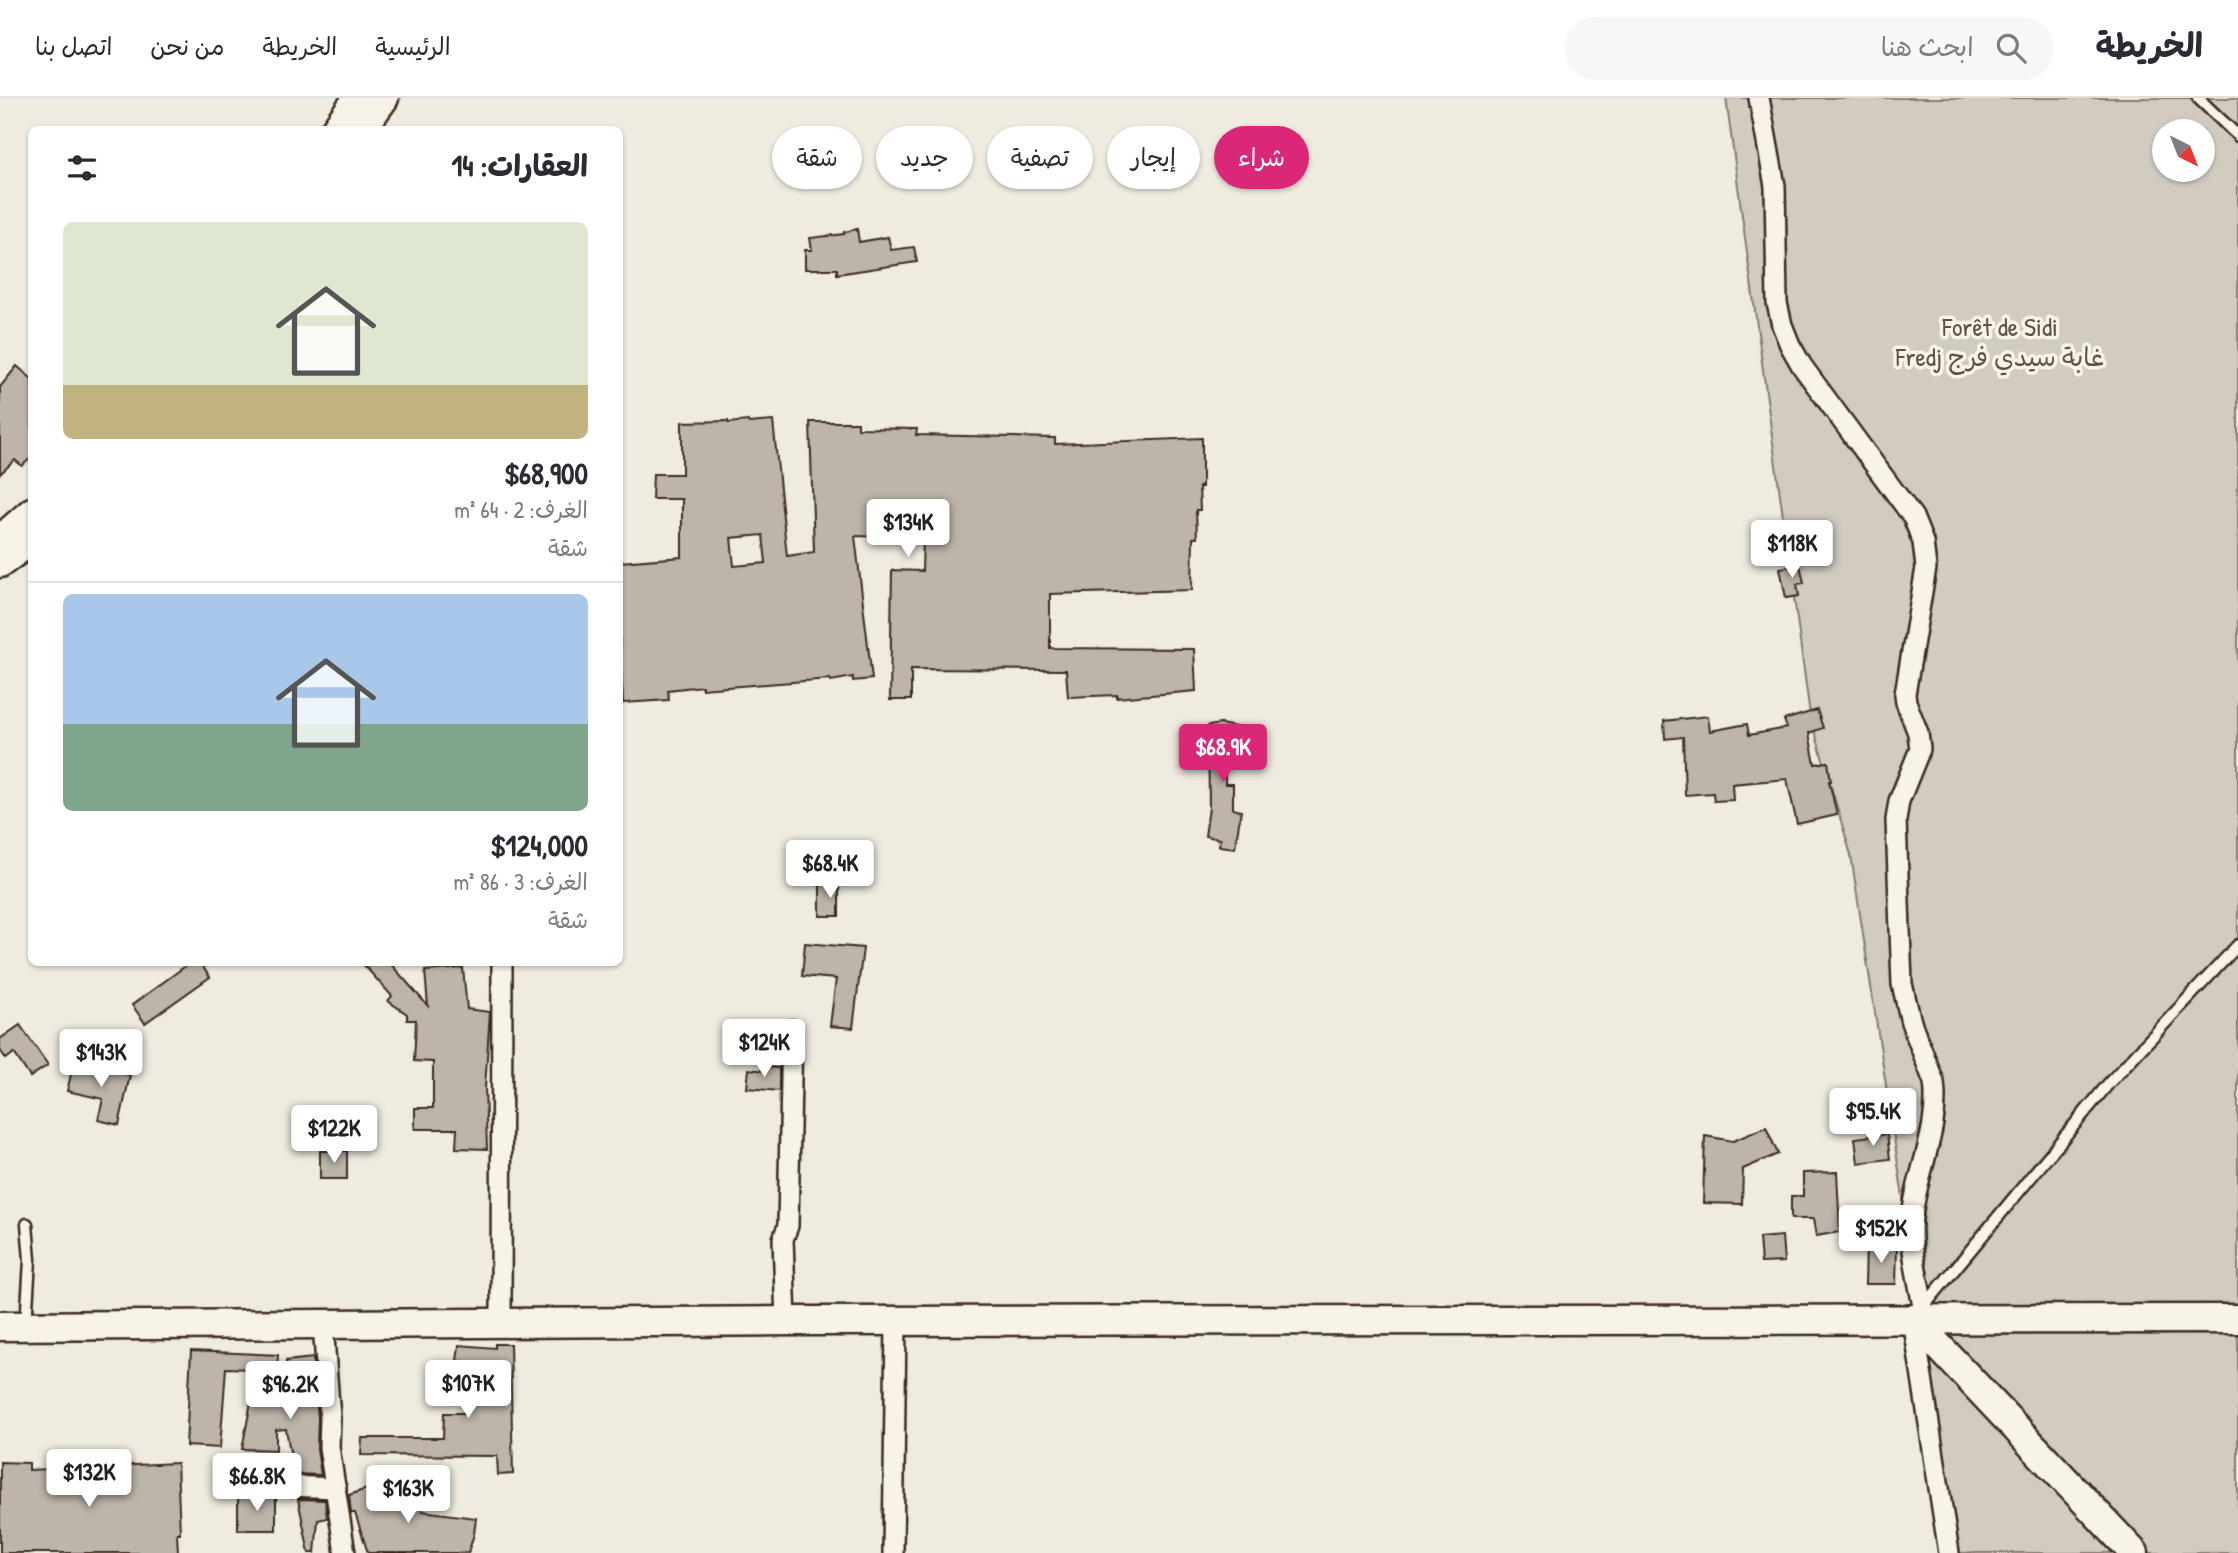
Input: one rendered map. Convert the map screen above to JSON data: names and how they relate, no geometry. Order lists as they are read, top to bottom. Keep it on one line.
{"parks":["Forêt de Sidi Fredj غابة سيدي فرج"],"north":"bottom right","page":{"header":"الخريطة","search":"ابحث هنا","nav":["الرئيسية","الخريطة","من نحن","اتصل بنا"],"chip":["شراء","إيجار","تصفية","جديد","شقة"],"heading":"العقارات: 14","list":[{"name":"$68,900","note":"الغرف: 2 · 64 m² · شقة"},{"name":"$124,000","note":"الغرف: 3 · 86 m² · شقة"}],"price":["$134K","$118K","$68.9K","$68.4K","$124K","$143K","$95.4K","$122K","$152K","$107K","$96.2K","$132K","$66.8K","$163K"]}}
